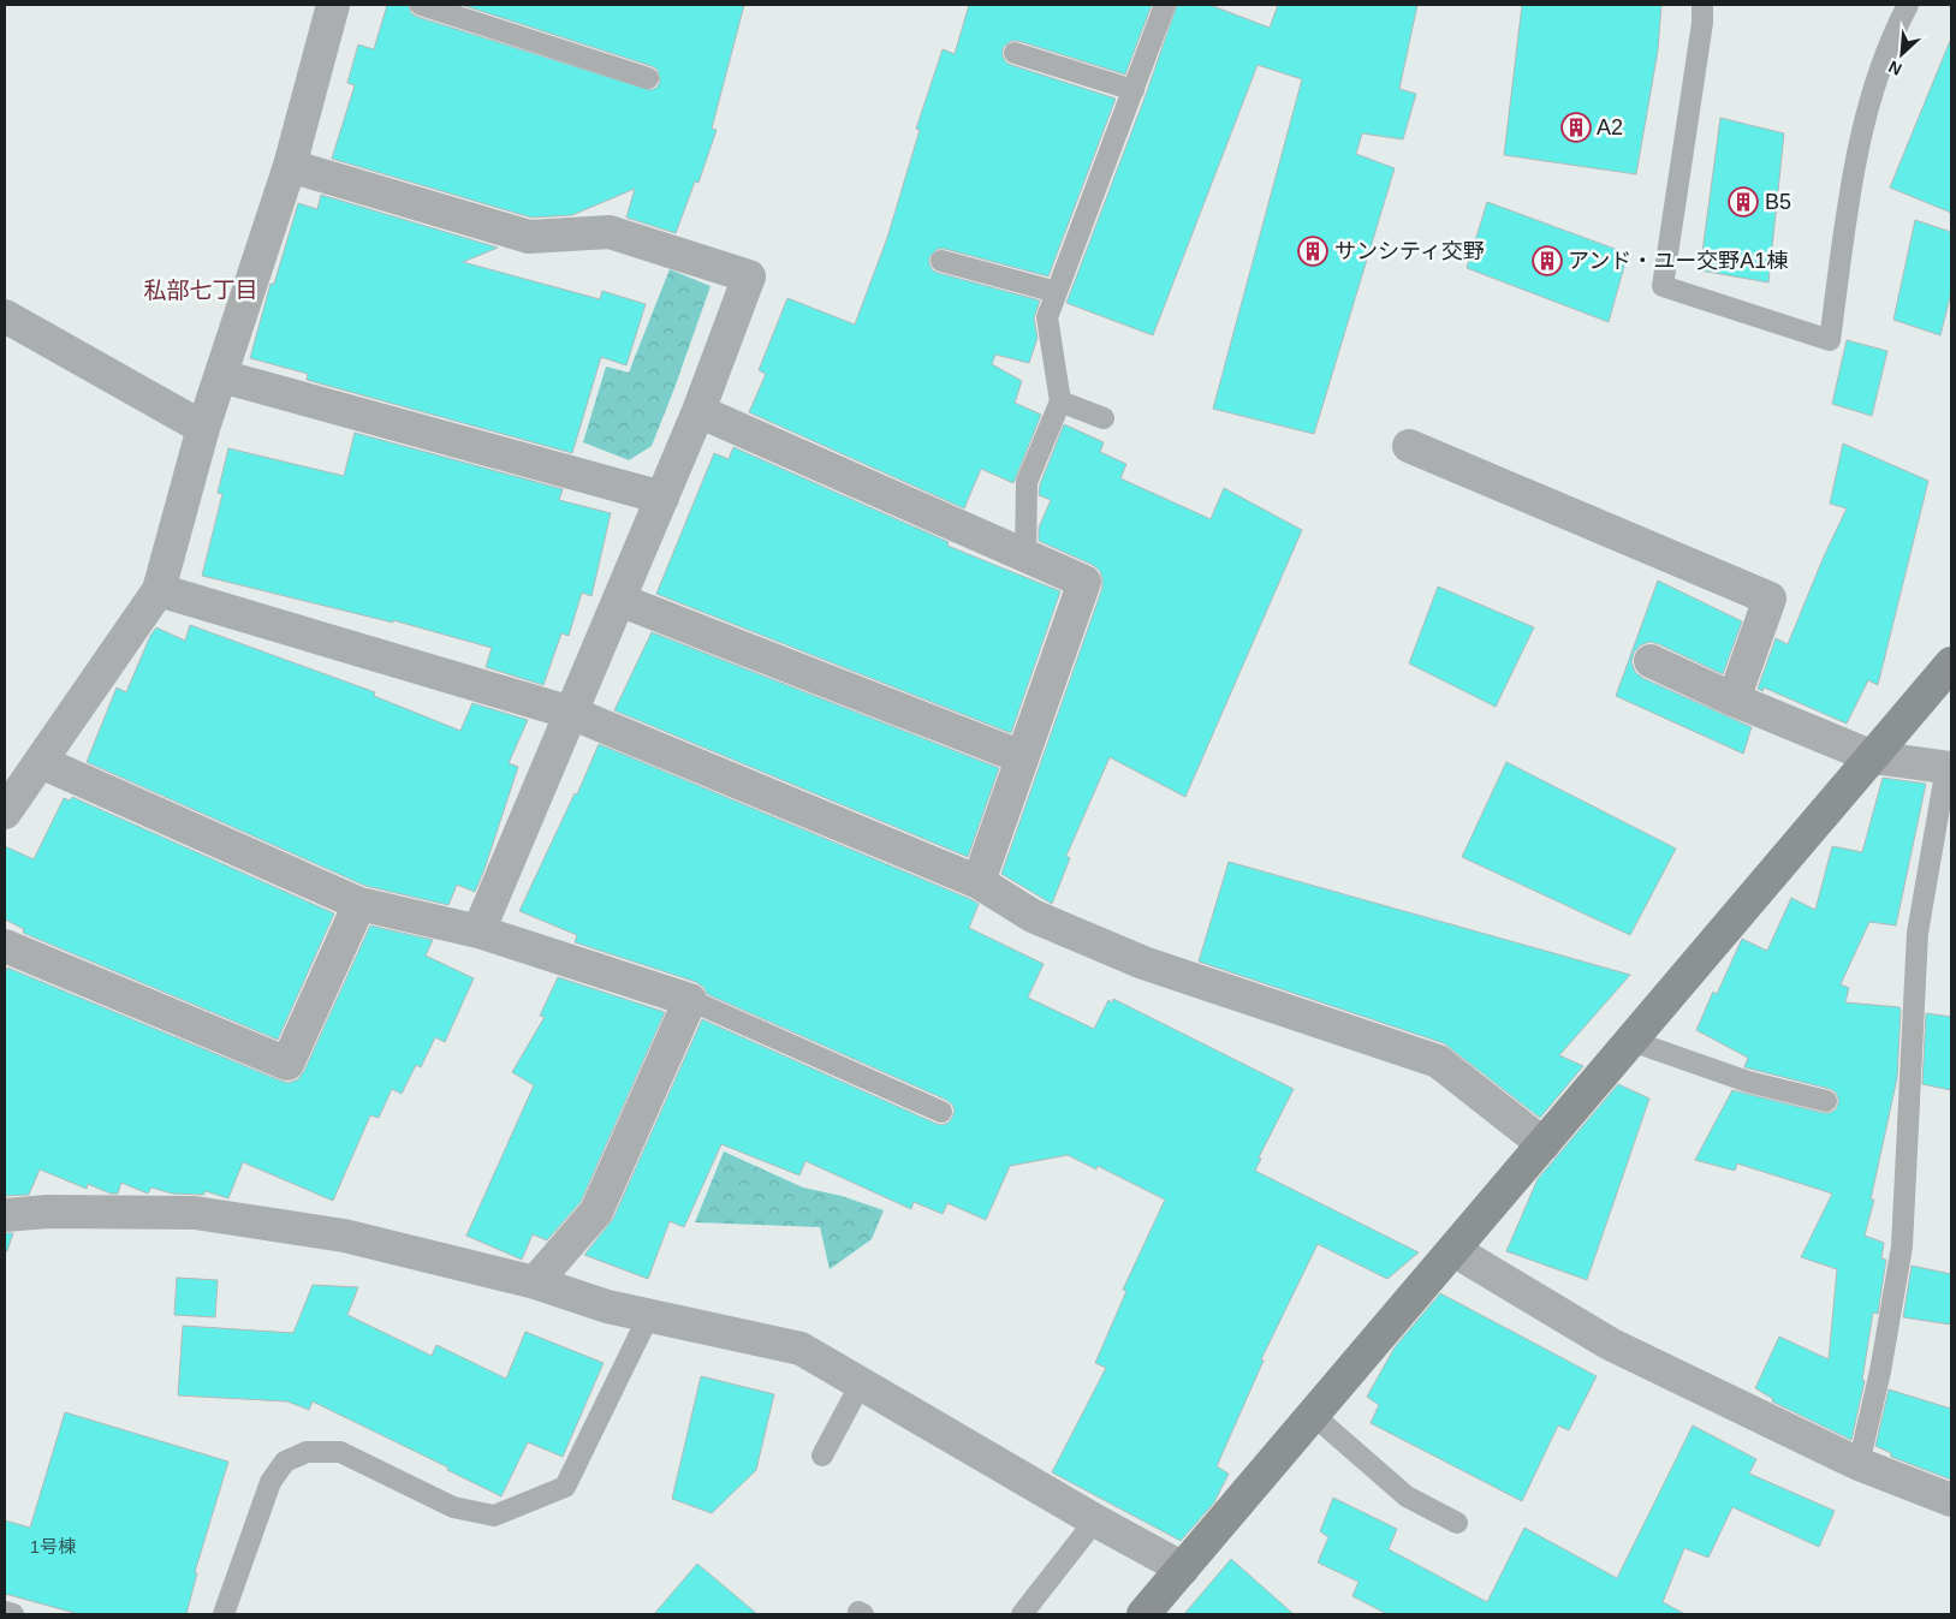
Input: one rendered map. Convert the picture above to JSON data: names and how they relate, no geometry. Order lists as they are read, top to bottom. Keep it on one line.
{"districts":["私部七丁目"],"places":{"building":["A2","B5","サンシティ交野","アンド・ユー交野A1棟"]},"house_numbers":["1号棟"],"north":"bottom left"}
